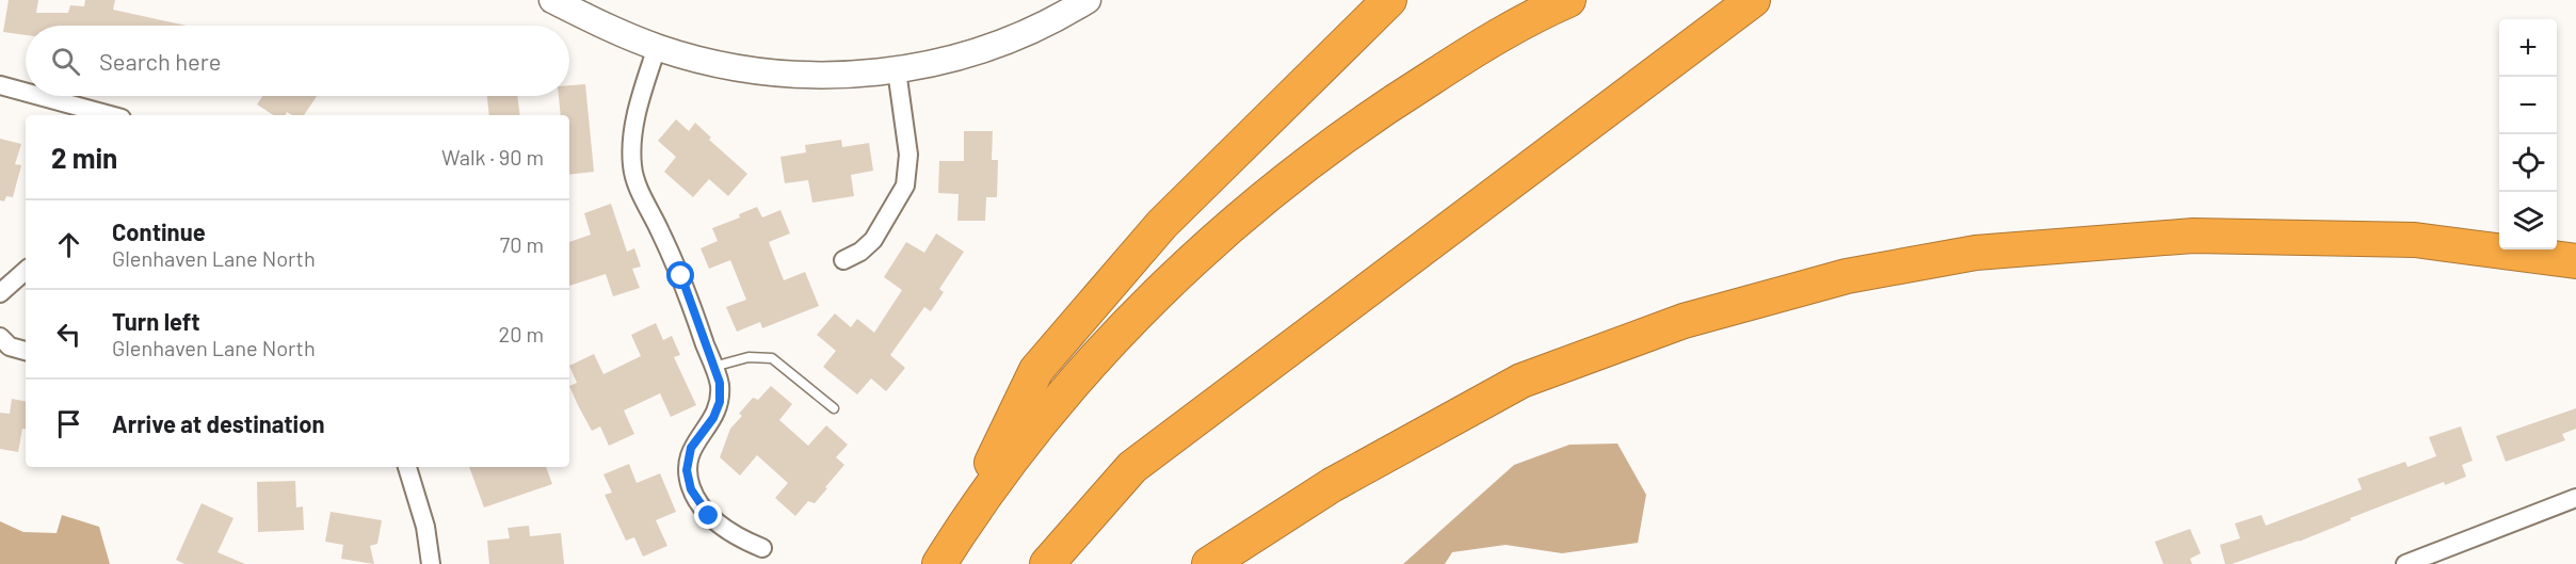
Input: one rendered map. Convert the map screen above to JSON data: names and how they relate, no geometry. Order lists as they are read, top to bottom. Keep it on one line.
{"page":{"map_buttons":["+","−"],"search":"Search here","heading":["2 min","Walk · 90 m"],"list":[["Continue","Glenhaven Lane North","70 m"],["Turn left","Glenhaven Lane North","20 m"],"Arrive at destination"]}}
